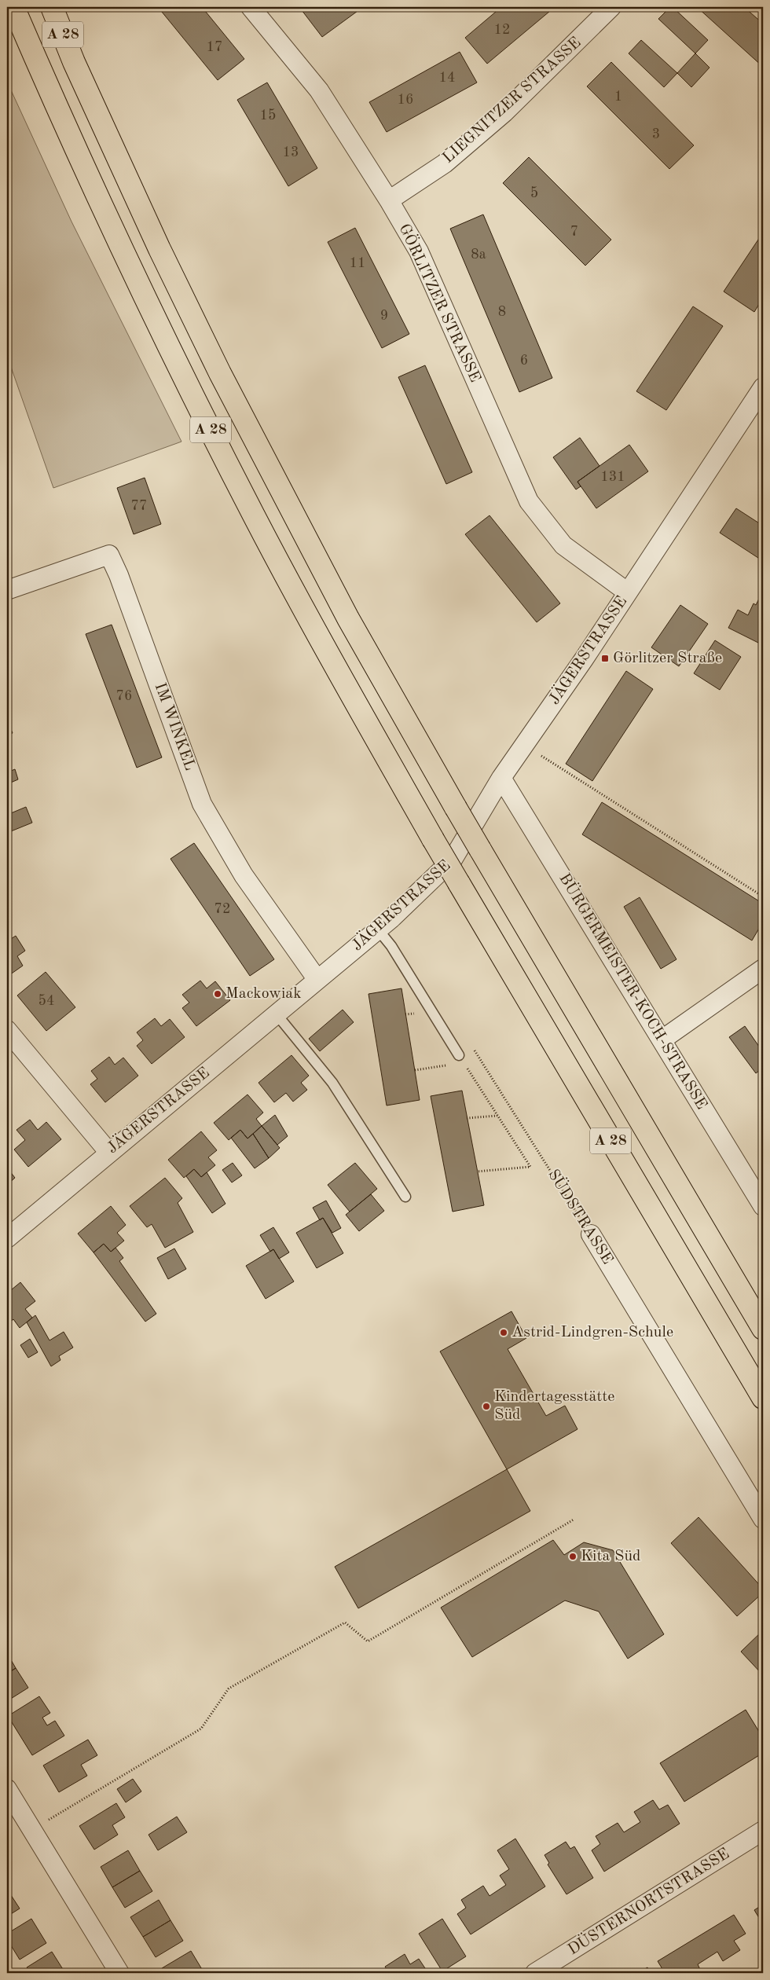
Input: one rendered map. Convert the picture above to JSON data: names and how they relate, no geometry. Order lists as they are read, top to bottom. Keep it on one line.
{"streets":{"highway":["A 28"],"street":["LIEGNITZER STRASSE","GÖRLITZER STRASSE","JÄGERSTRASSE","IM WINKEL","BÜRGERMEISTER-KOCH-STRASSE","SÜDSTRASSE","DÜSTERNORTSTRASSE"]},"crossings":[["LIEGNITZER STRASSE","GÖRLITZER STRASSE"],["GÖRLITZER STRASSE","JÄGERSTRASSE"],["JÄGERSTRASSE","IM WINKEL"],["JÄGERSTRASSE","BÜRGERMEISTER-KOCH-STRASSE"]],"places":{"transit":["Görlitzer Straße"],"other":["Mackowiak","Astrid-Lindgren-Schule","Kindertagesstätte Süd","Kita Süd"]},"house_numbers":["12","17","14","1","16","15","3","13","5","7","8a","11","8","9","6","131","77","76","72","54"]}
